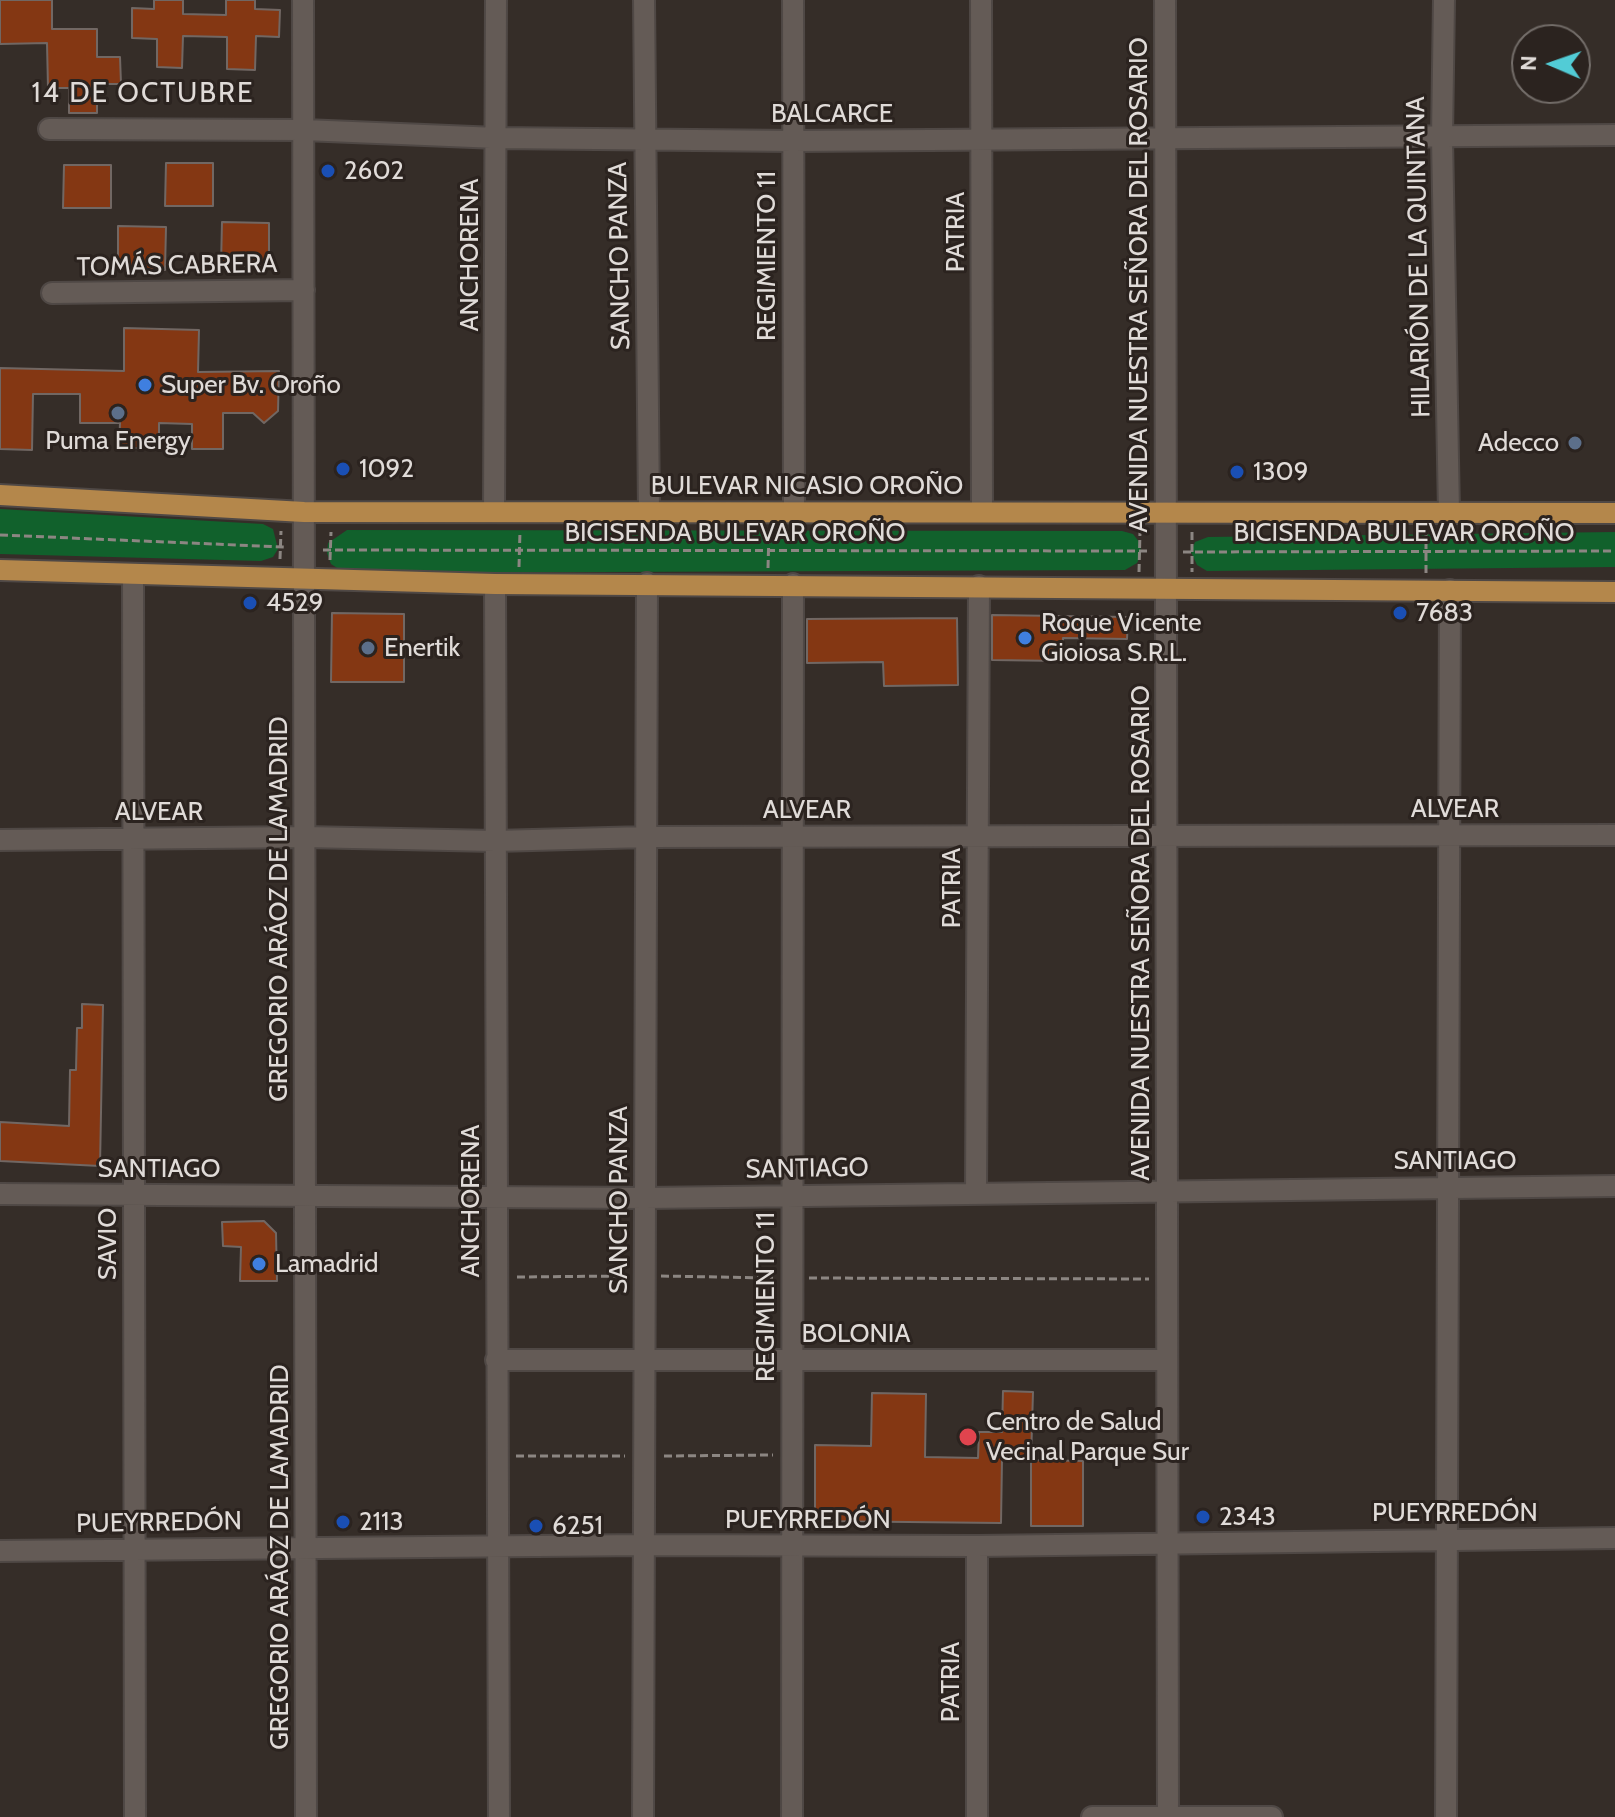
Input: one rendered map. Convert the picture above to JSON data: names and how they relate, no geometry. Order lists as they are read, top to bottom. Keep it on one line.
{"streets":{"main road":["BULEVAR NICASIO OROÑO"],"street":["BALCARCE","PATRIA","ANCHORENA","SANCHO PANZA","REGIMIENTO 11","HILARIÓN DE LA QUINTANA","TOMÁS CABRERA","AVENIDA NUESTRA SEÑORA DEL ROSARIO","ALVEAR","GREGORIO ARÁOZ DE LAMADRID","SANTIAGO","SAVIO","BOLONIA","PUEYRREDÓN"],"path":["BICISENDA BULEVAR OROÑO"]},"crossings":[["BALCARCE","PATRIA"],["BALCARCE","ANCHORENA"],["BALCARCE","SANCHO PANZA"],["BALCARCE","REGIMIENTO 11"],["BALCARCE","HILARIÓN DE LA QUINTANA"],["BALCARCE","AVENIDA NUESTRA SEÑORA DEL ROSARIO"],["BALCARCE","GREGORIO ARÁOZ DE LAMADRID"],["PATRIA","BULEVAR NICASIO OROÑO"],["PATRIA","ALVEAR"],["PATRIA","SANTIAGO"],["PATRIA","PUEYRREDÓN"],["ANCHORENA","BULEVAR NICASIO OROÑO"],["ANCHORENA","ALVEAR"],["ANCHORENA","SANTIAGO"],["ANCHORENA","BOLONIA"],["ANCHORENA","PUEYRREDÓN"],["SANCHO PANZA","BULEVAR NICASIO OROÑO"],["SANCHO PANZA","ALVEAR"],["SANCHO PANZA","SANTIAGO"],["SANCHO PANZA","BOLONIA"],["SANCHO PANZA","PUEYRREDÓN"],["REGIMIENTO 11","BULEVAR NICASIO OROÑO"],["REGIMIENTO 11","ALVEAR"],["REGIMIENTO 11","SANTIAGO"],["REGIMIENTO 11","BOLONIA"],["REGIMIENTO 11","PUEYRREDÓN"],["HILARIÓN DE LA QUINTANA","BULEVAR NICASIO OROÑO"],["TOMÁS CABRERA","GREGORIO ARÁOZ DE LAMADRID"],["AVENIDA NUESTRA SEÑORA DEL ROSARIO","BULEVAR NICASIO OROÑO"],["AVENIDA NUESTRA SEÑORA DEL ROSARIO","ALVEAR"],["AVENIDA NUESTRA SEÑORA DEL ROSARIO","SANTIAGO"],["AVENIDA NUESTRA SEÑORA DEL ROSARIO","BOLONIA"],["AVENIDA NUESTRA SEÑORA DEL ROSARIO","PUEYRREDÓN"],["BULEVAR NICASIO OROÑO","GREGORIO ARÁOZ DE LAMADRID"],["ALVEAR","GREGORIO ARÁOZ DE LAMADRID"],["ALVEAR","SAVIO"],["GREGORIO ARÁOZ DE LAMADRID","SANTIAGO"],["GREGORIO ARÁOZ DE LAMADRID","PUEYRREDÓN"],["SANTIAGO","SAVIO"],["SAVIO","PUEYRREDÓN"]],"districts":["14 DE OCTUBRE"],"places":["2602","Super Bv. Oroño","Puma Energy","Adecco","1092","1309","4529","7683","Roque Vicente Gioiosa S.R.L.","Enertik","Lamadrid","Centro de Salud Vecinal Parque Sur","2343","2113","6251"],"north":"left"}
